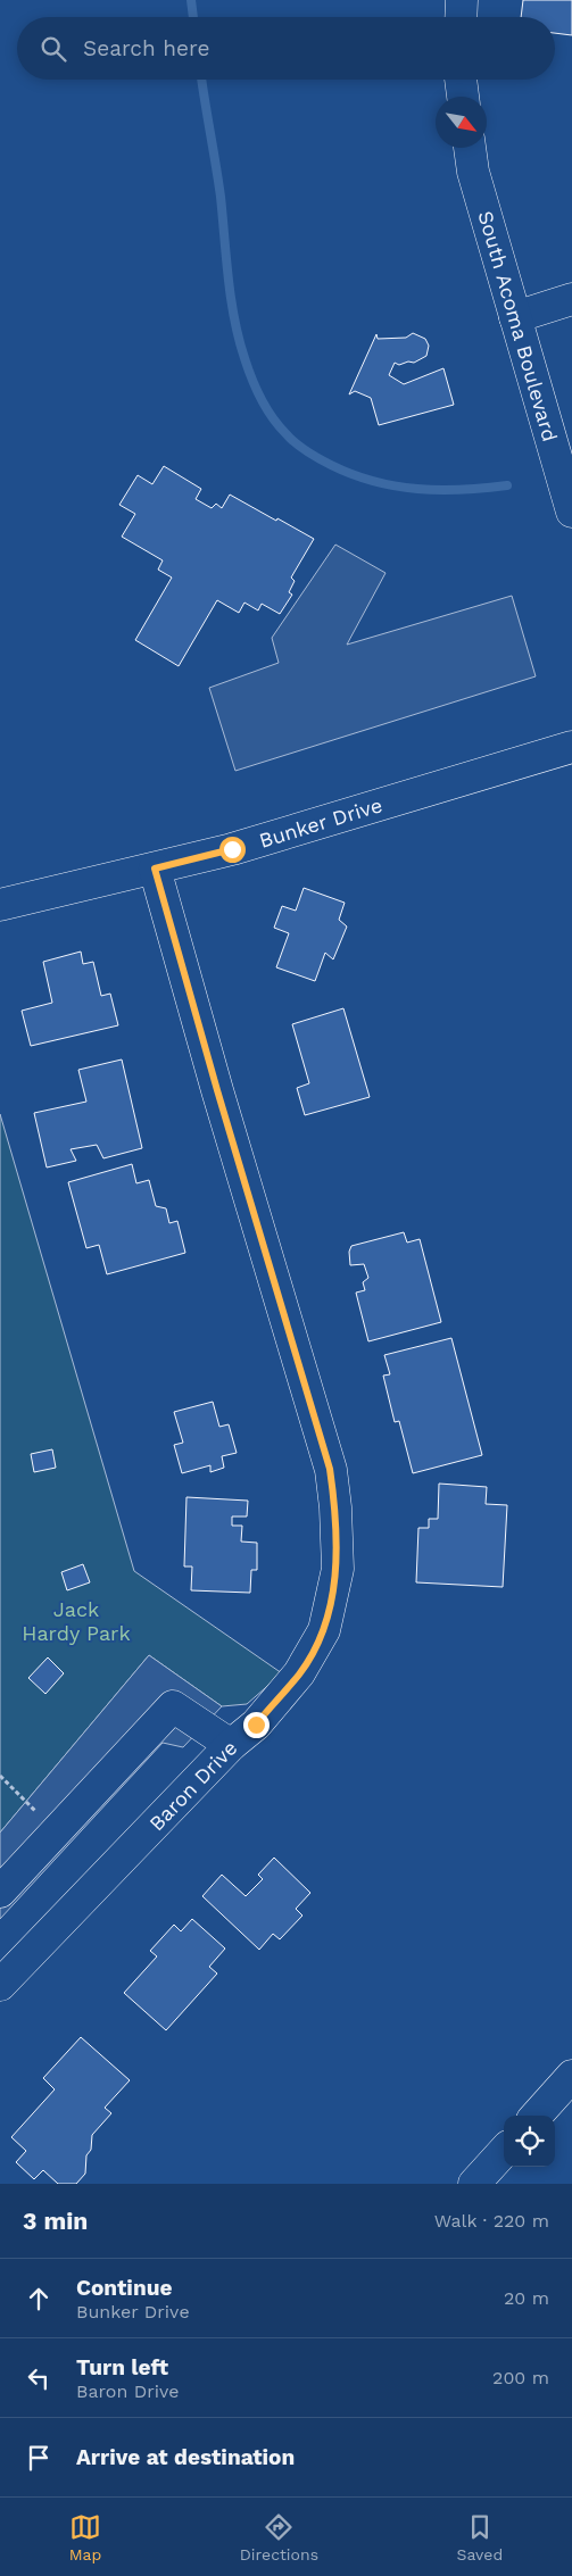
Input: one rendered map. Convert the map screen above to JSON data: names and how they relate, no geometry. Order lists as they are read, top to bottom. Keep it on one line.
{"streets":{"street":["South Acoma Boulevard","Bunker Drive","Baron Drive"]},"crossings":[["Bunker Drive","Baron Drive"]],"parks":["Jack Hardy Park"],"north":"bottom right","page":{"search":"Search here","heading":["3 min","Walk · 220 m"],"list":[["Continue","Bunker Drive","20 m"],["Turn left","Baron Drive","200 m"],"Arrive at destination"],"nav":["Map","Directions","Saved"]}}
